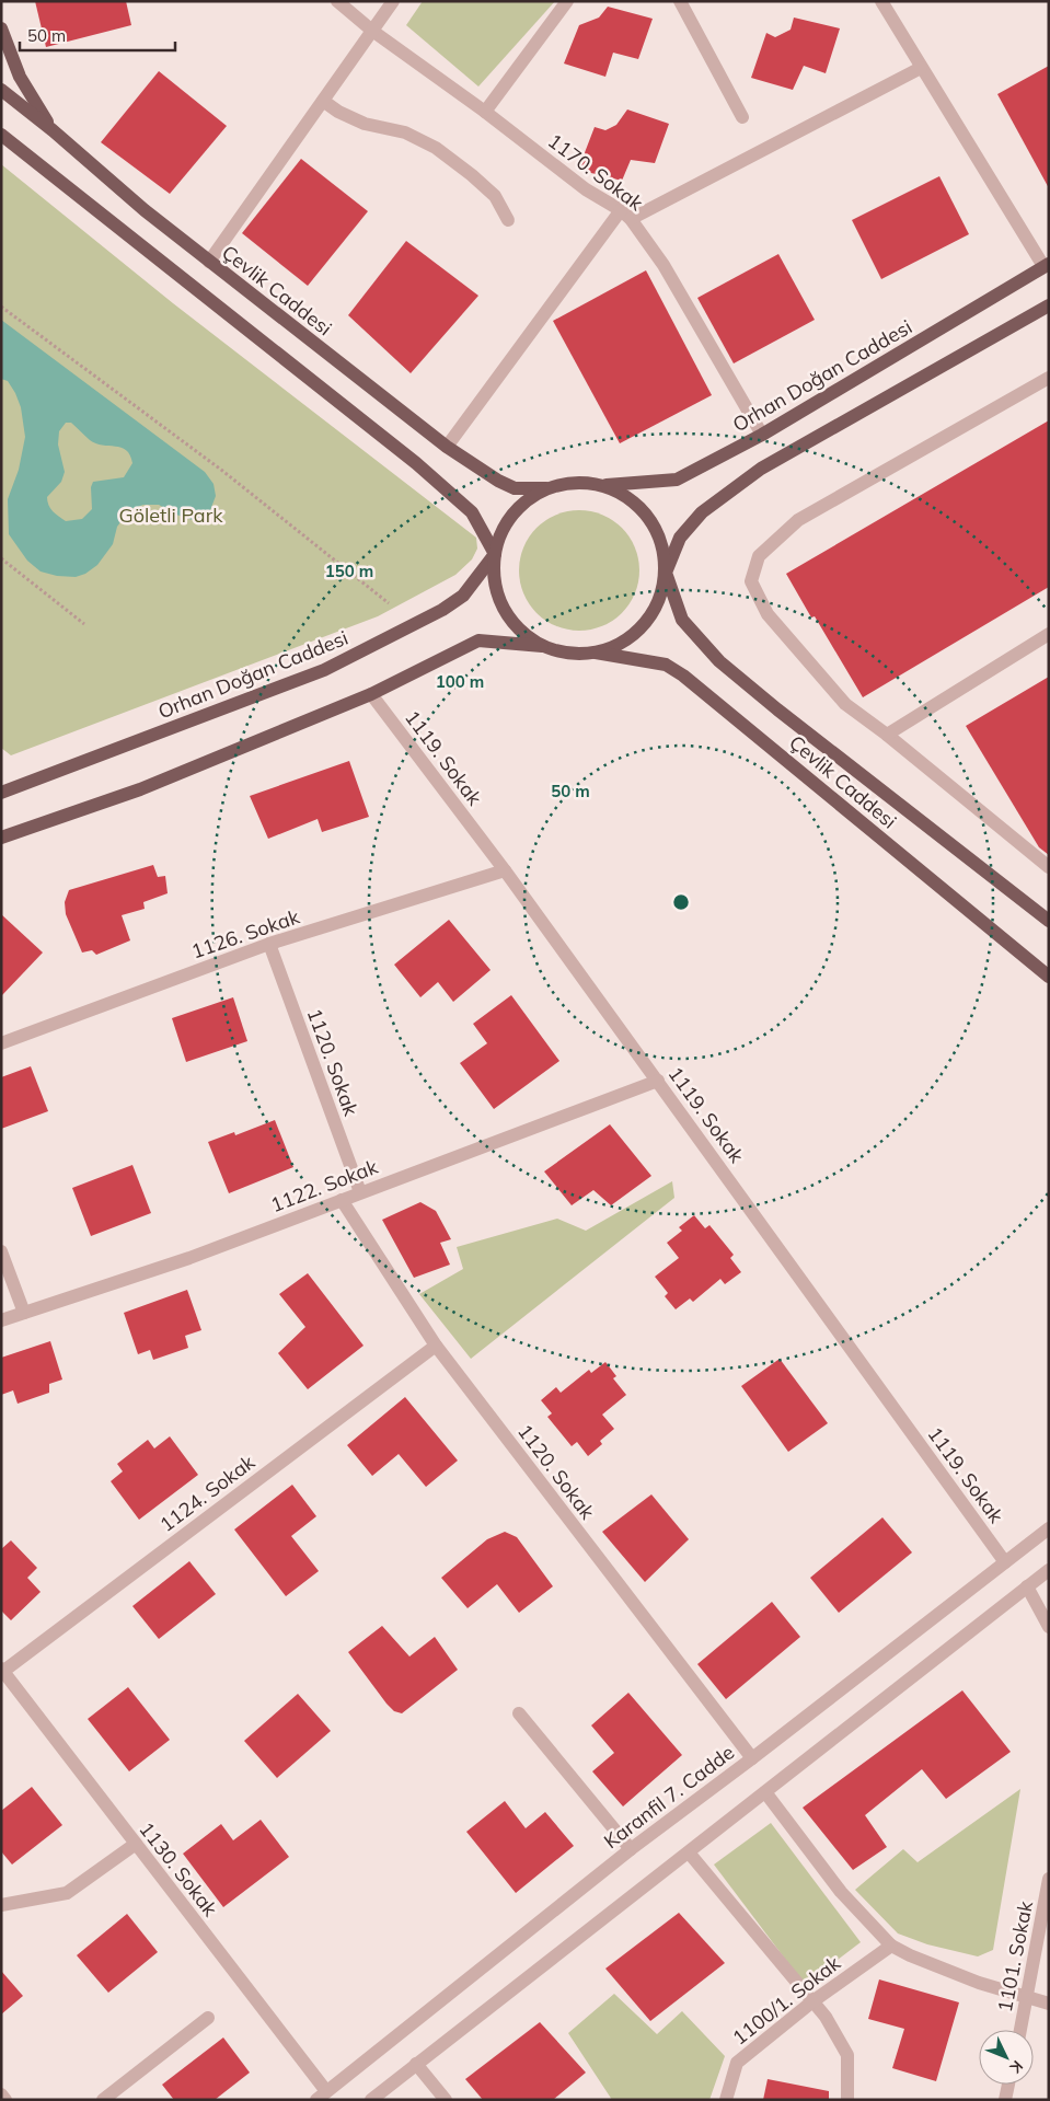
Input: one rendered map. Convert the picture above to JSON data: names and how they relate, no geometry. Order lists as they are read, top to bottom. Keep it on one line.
{"streets":{"main road":["Çevlik Caddesi","Orhan Doğan Caddesi"],"street":["1170. Sokak","1119. Sokak","1126. Sokak","1120. Sokak","1122. Sokak","1124. Sokak","Karanfil 7. Cadde","1130. Sokak","1101. Sokak","1100/1. Sokak"]},"crossings":[["1170. Sokak","Orhan Doğan Caddesi"],["Çevlik Caddesi","Orhan Doğan Caddesi"],["1119. Sokak","1126. Sokak"],["1119. Sokak","1122. Sokak"],["1119. Sokak","Karanfil 7. Cadde"],["1126. Sokak","1120. Sokak"],["1120. Sokak","1122. Sokak"],["1120. Sokak","1124. Sokak"],["1120. Sokak","Karanfil 7. Cadde"],["1124. Sokak","1130. Sokak"],["Karanfil 7. Cadde","1130. Sokak"]],"parks":["Göletli Park"],"scale_bar":"50 m","north":"bottom right","rings":["150 m","100 m","50 m"]}
